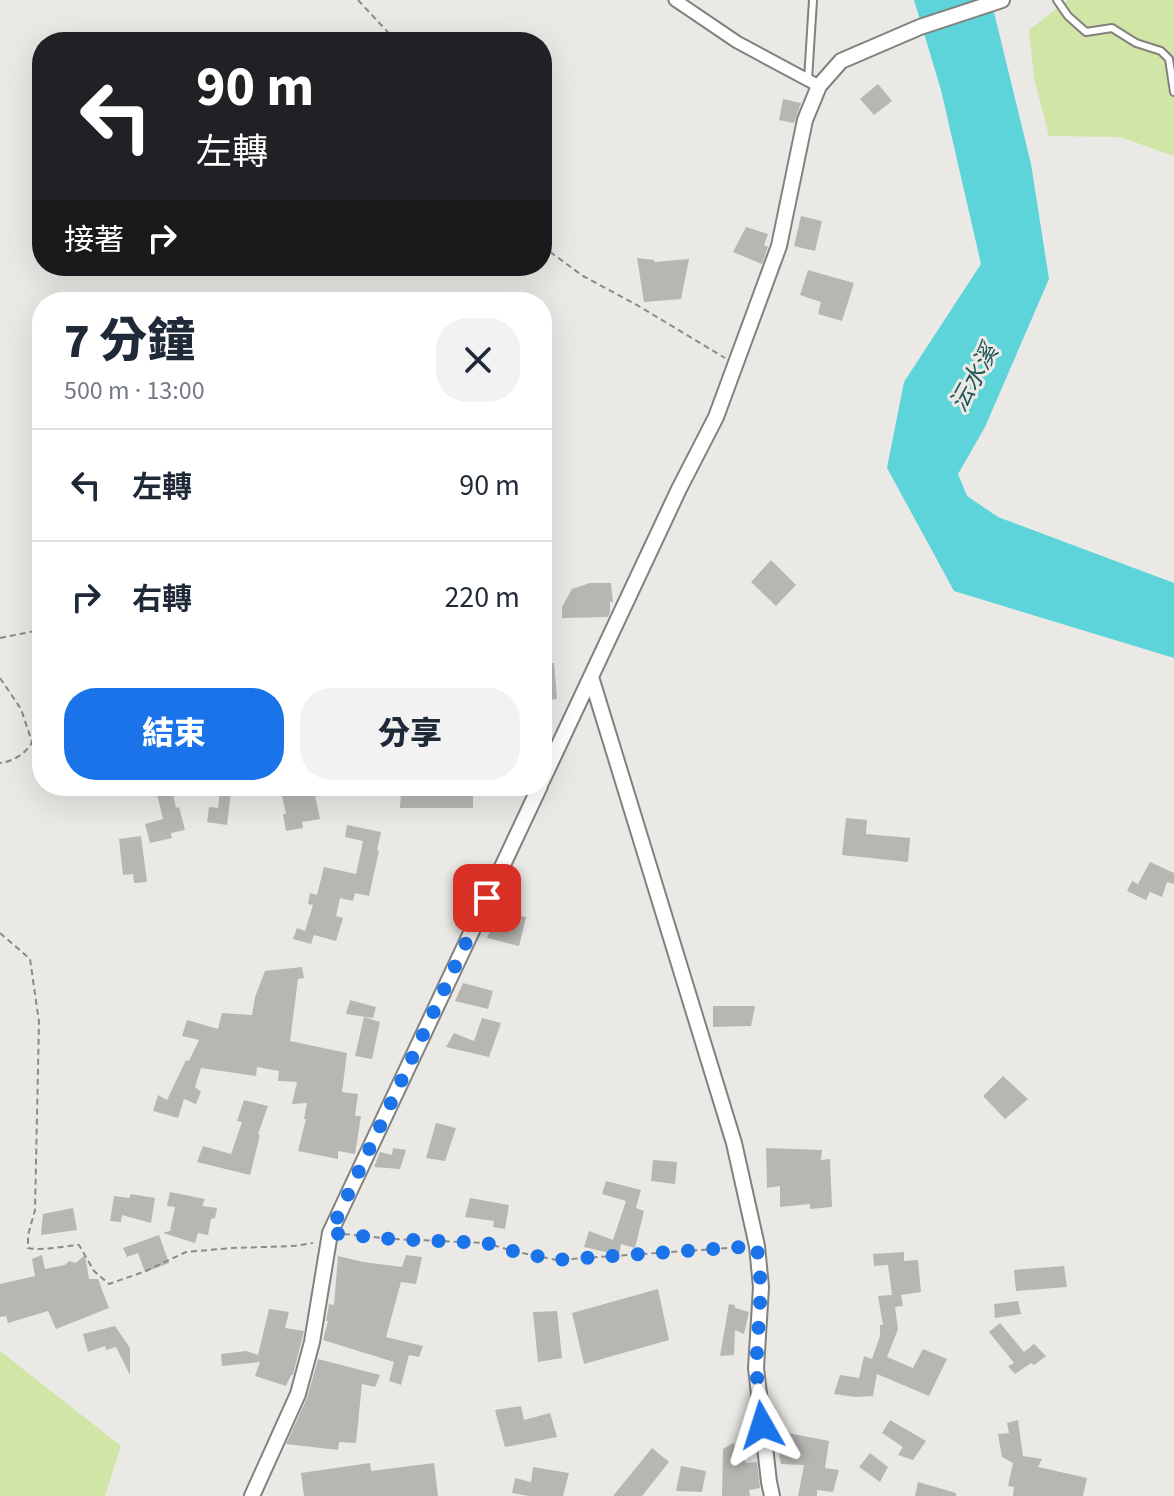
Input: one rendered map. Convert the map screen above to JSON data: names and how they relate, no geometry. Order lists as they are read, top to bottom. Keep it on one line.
{"water":["沄水溪"],"page":{"turn":["90 m","左轉"],"then":"接著","heading":["7 分鐘","500 m · 13:00"],"list":[{"name":"左轉","value":"90 m"},{"name":"右轉","value":"220 m"}],"buttons":["結束","分享"]}}
